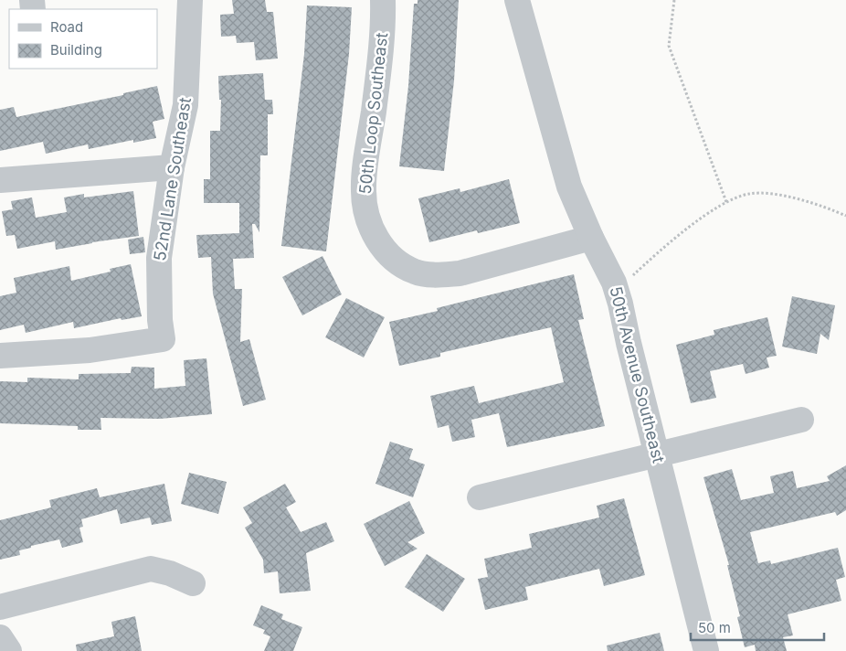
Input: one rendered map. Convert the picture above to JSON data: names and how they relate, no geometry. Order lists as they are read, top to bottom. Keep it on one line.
{"streets":{"street":["50th Loop Southeast","52nd Lane Southeast","50th Avenue Southeast"]},"crossings":[["50th Loop Southeast","50th Avenue Southeast"]],"legend":["Road","Building"],"scale_bar":"50 m"}
